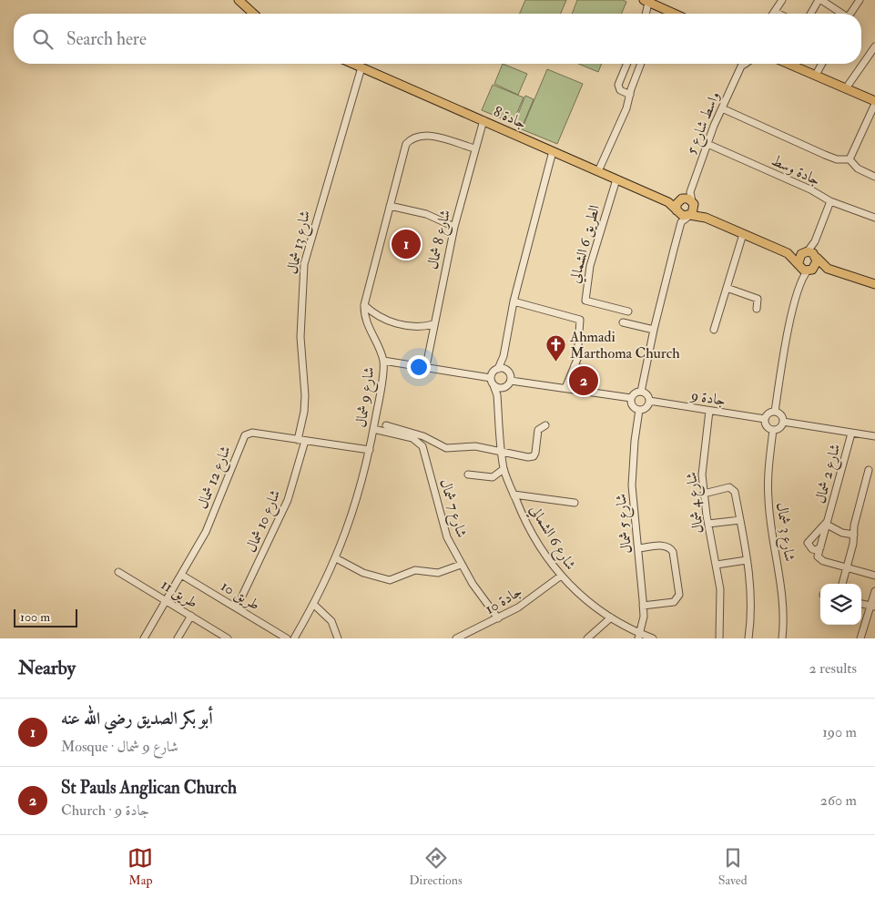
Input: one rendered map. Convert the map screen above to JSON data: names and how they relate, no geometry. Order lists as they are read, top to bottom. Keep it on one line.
{"streets":{"main road":["جادة 8"],"street":["واسط شارع 5","جادة وسط","شارع 8 شمال","شارع 13 شمال","الطريق 6 الشمالي","شارع 9 شمال","جادة 9","شارع 2 شمال","شارع 12 شمال","شارع 4 شمال","شارع 7 شمال","شارع 10 شمال","شارع 5 شمال","شارع 3 شمال","شارع 6 الشمالي","طريق 11","طريق 10","جادة 10"]},"crossings":[["جادة 8","شارع 8 شمال"],["جادة 8","شارع 13 شمال"],["جادة 8","الطريق 6 الشمالي"],["واسط شارع 5","جادة وسط"],["شارع 8 شمال","شارع 9 شمال"],["شارع 13 شمال","شارع 12 شمال"],["شارع 13 شمال","شارع 10 شمال"],["شارع 9 شمال","شارع 12 شمال"],["شارع 9 شمال","شارع 7 شمال"],["جادة 9","شارع 4 شمال"],["جادة 9","شارع 5 شمال"],["جادة 9","شارع 3 شمال"],["شارع 12 شمال","شارع 10 شمال"],["شارع 12 شمال","طريق 11"],["شارع 12 شمال","طريق 10"],["شارع 7 شمال","جادة 10"],["شارع 10 شمال","طريق 10"],["شارع 5 شمال","شارع 6 الشمالي"],["شارع 6 الشمالي","جادة 10"]],"places":{"church":["Ahmadi Marthoma Church"]},"scale_bar":"100 m","page":{"search":"Search here","pins":["1","2"],"scale":"100 m","heading":["Nearby","2 results"],"list":[{"mark":"1","name":"أبو بكر الصديق رضي الله عنه","note":"Mosque · شارع 9 شمال","value":"190 m"},{"mark":"2","name":"St Pauls Anglican Church","note":"Church · جادة 9","value":"260 m"}],"nav":["Map","Directions","Saved"]}}
